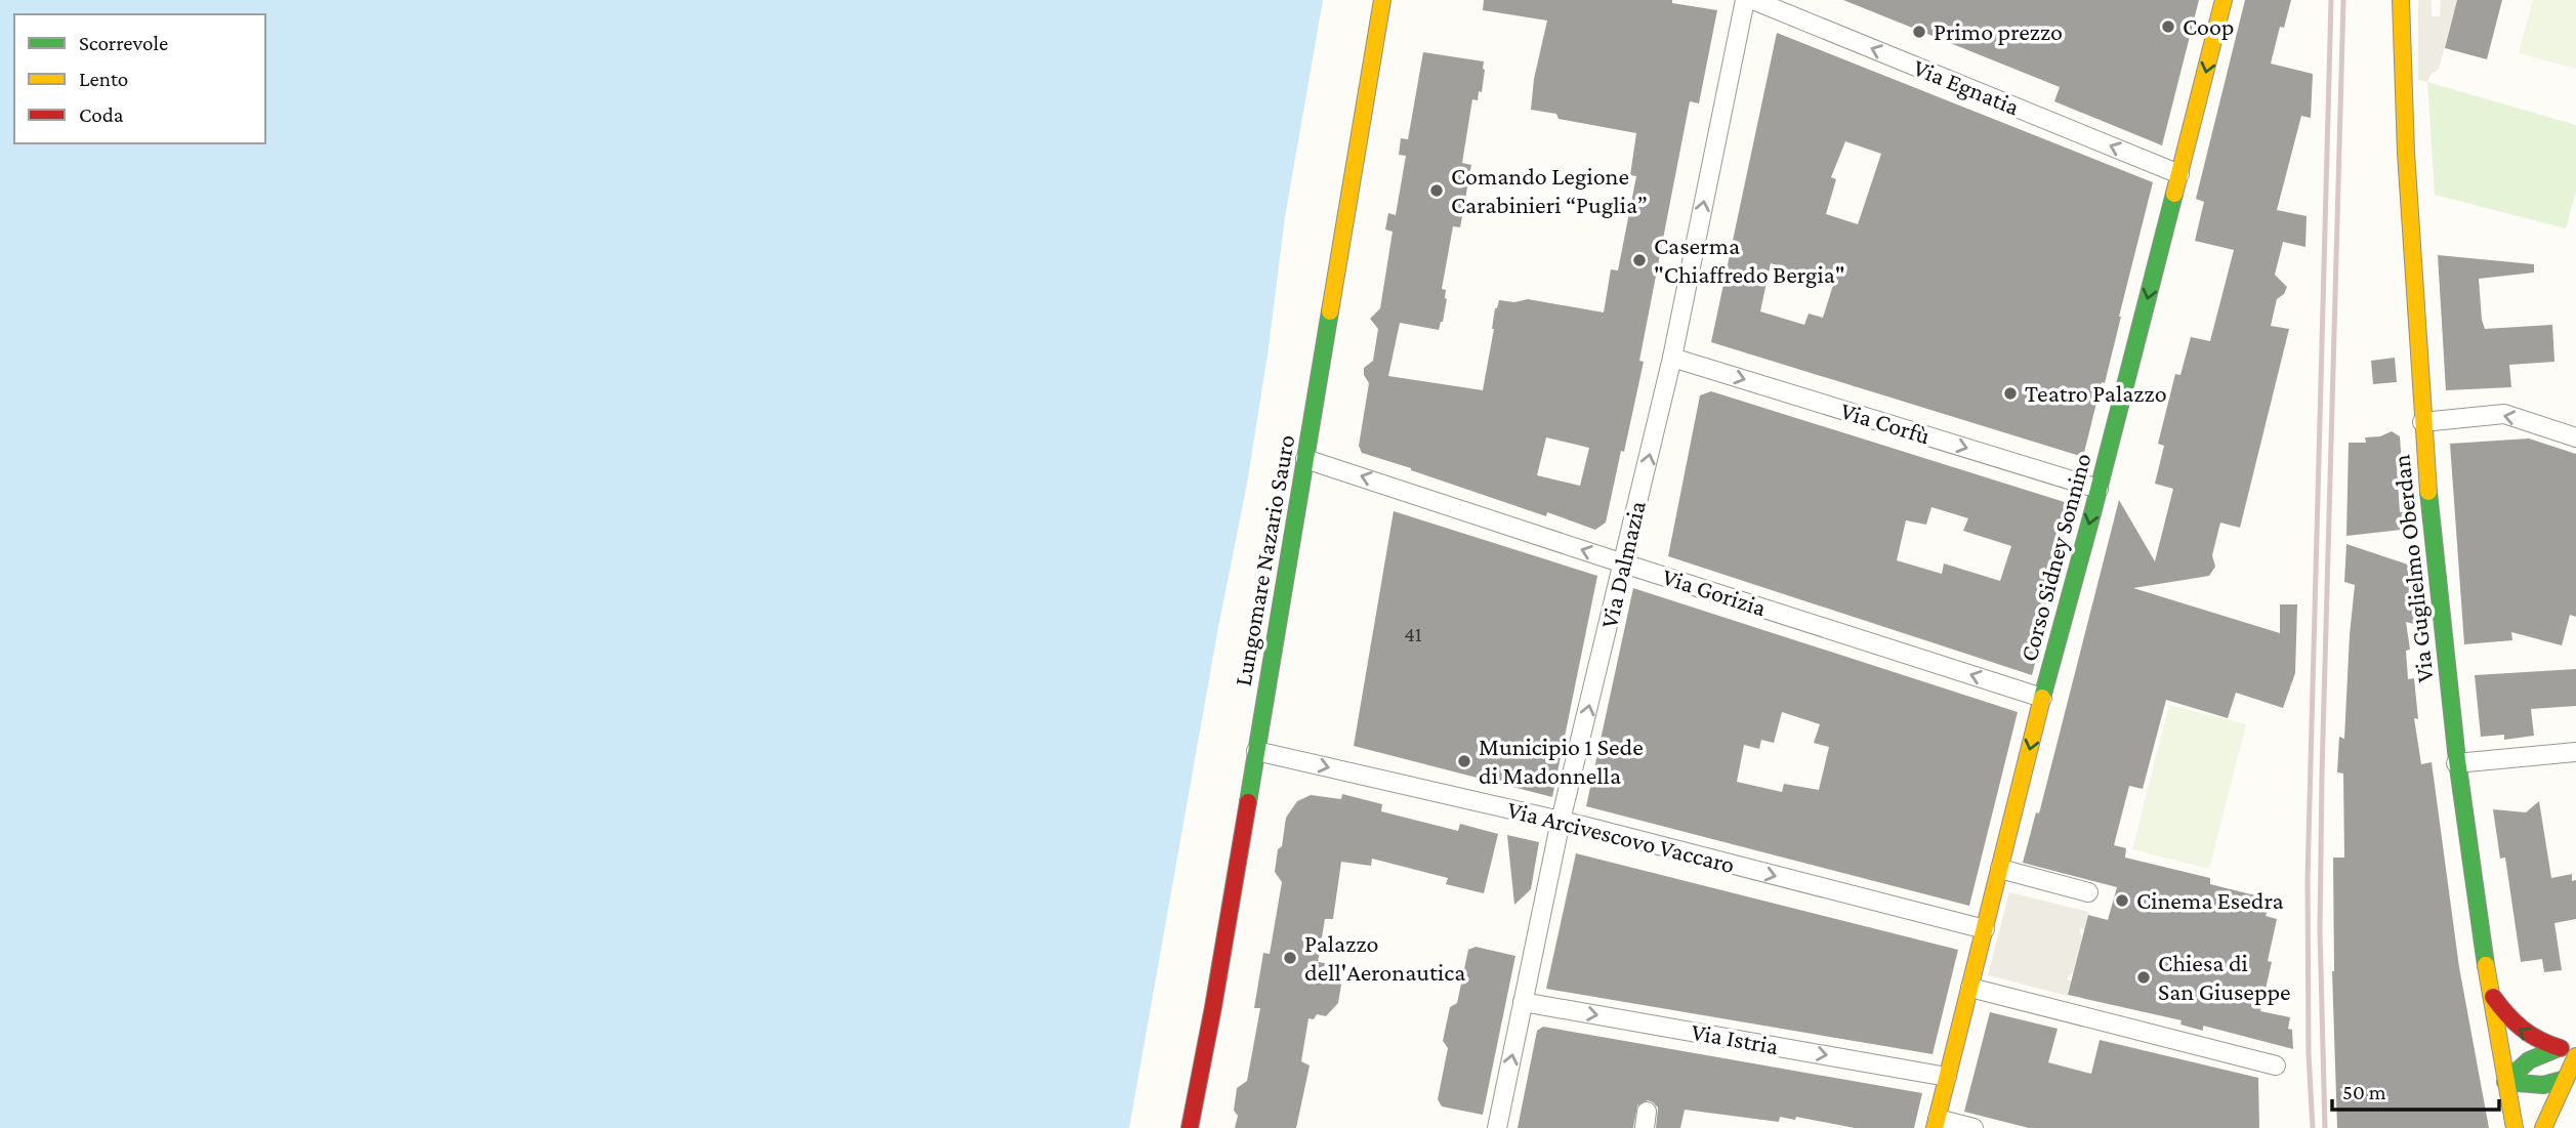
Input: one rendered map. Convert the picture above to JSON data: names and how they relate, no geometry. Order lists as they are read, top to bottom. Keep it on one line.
{"streets":{"main road":["Corso Sidney Sonnino","Lungomare Nazario Sauro","Via Guglielmo Oberdan"],"street":["Via Egnatia","Via Corfù","Via Dalmazia","Via Gorizia","Via Arcivescovo Vaccaro","Via Istria"]},"crossings":[["Via Egnatia","Corso Sidney Sonnino"],["Via Corfù","Corso Sidney Sonnino"],["Via Corfù","Via Dalmazia"],["Corso Sidney Sonnino","Via Gorizia"],["Corso Sidney Sonnino","Via Arcivescovo Vaccaro"],["Corso Sidney Sonnino","Via Istria"],["Lungomare Nazario Sauro","Via Gorizia"],["Lungomare Nazario Sauro","Via Arcivescovo Vaccaro"],["Via Dalmazia","Via Gorizia"],["Via Dalmazia","Via Arcivescovo Vaccaro"],["Via Dalmazia","Via Istria"]],"one_way":["Via Egnatia","Via Corfù","Corso Sidney Sonnino","Via Dalmazia","Via Gorizia","Via Arcivescovo Vaccaro","Via Istria"],"places":["Coop","Primo prezzo","Comando Legione Carabinieri “Puglia”","Caserma \"Chiaffredo Bergia\"","Teatro Palazzo","Municipio 1 Sede di Madonnella","Cinema Esedra","Palazzo dell'Aeronautica","Chiesa di San Giuseppe"],"house_numbers":["41"],"legend":["Scorrevole","Lento","Coda"],"scale_bar":"50 m"}
